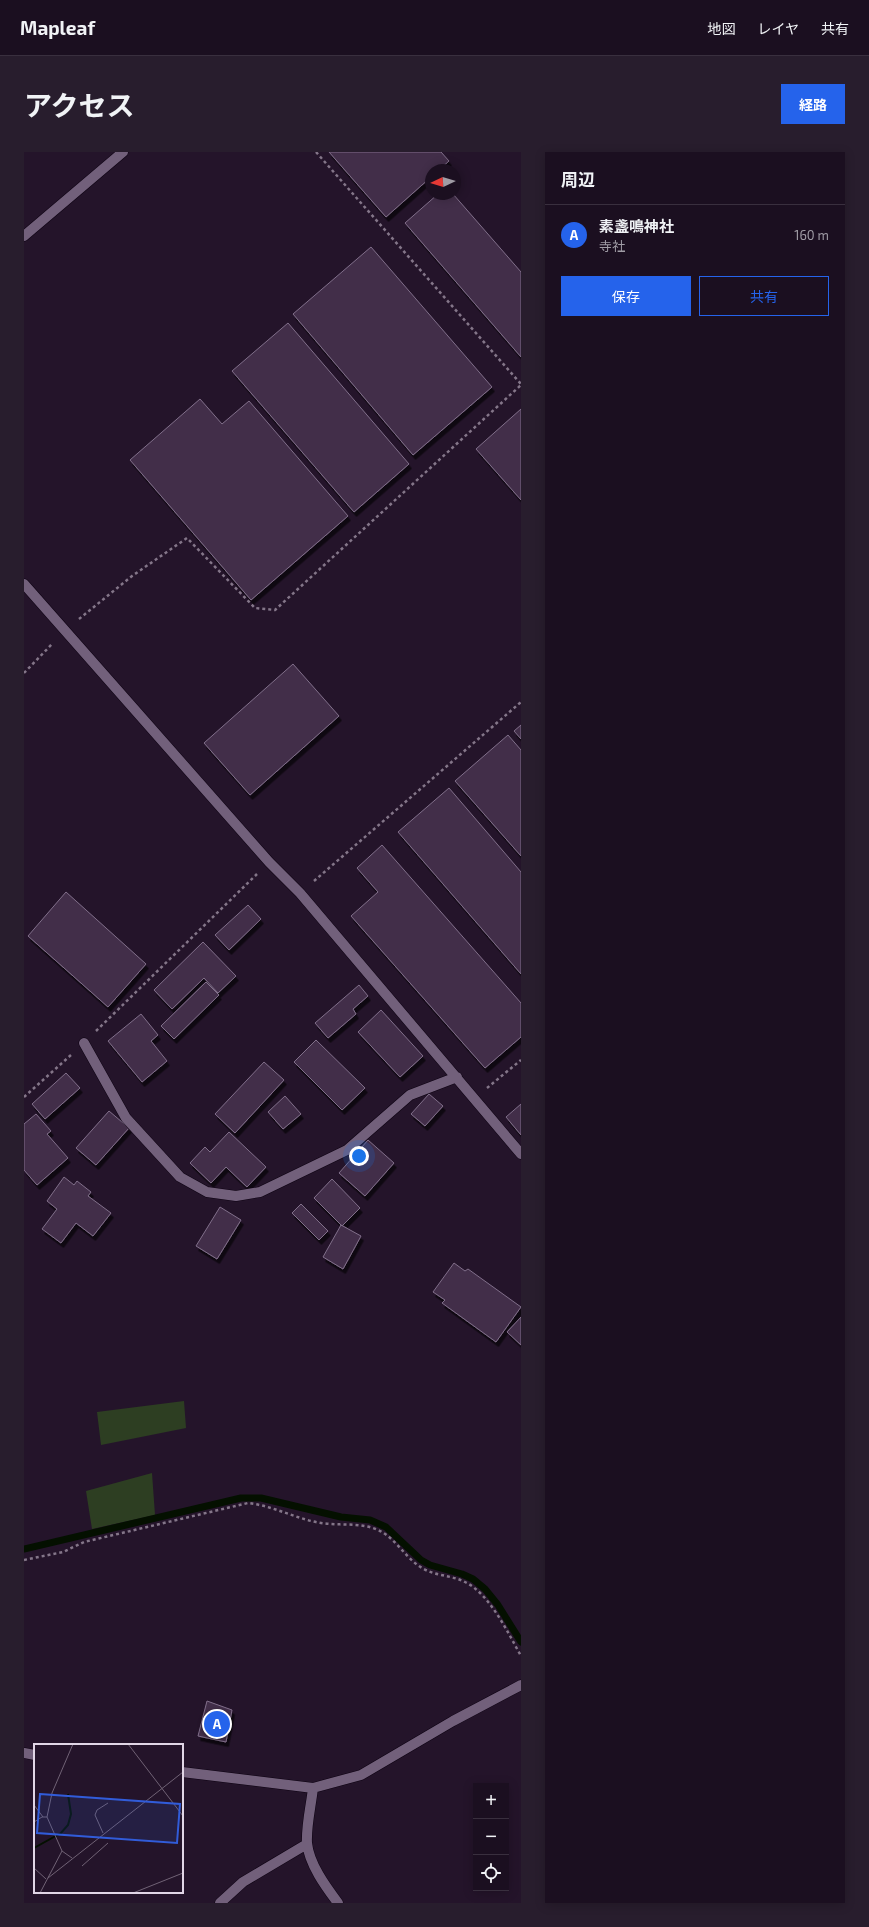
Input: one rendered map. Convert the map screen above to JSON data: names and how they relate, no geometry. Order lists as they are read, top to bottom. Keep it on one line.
{"north":"left","page":{"header":"Mapleaf","nav":["地図","レイヤ","共有"],"title":"アクセス","buttons":["経路",["保存","共有"]],"heading":"周辺","list":[{"mark":"A","name":"素盞鳴神社","note":"寺社","value":"160 m"}],"pins":"A","map_buttons":["+","−"]}}
